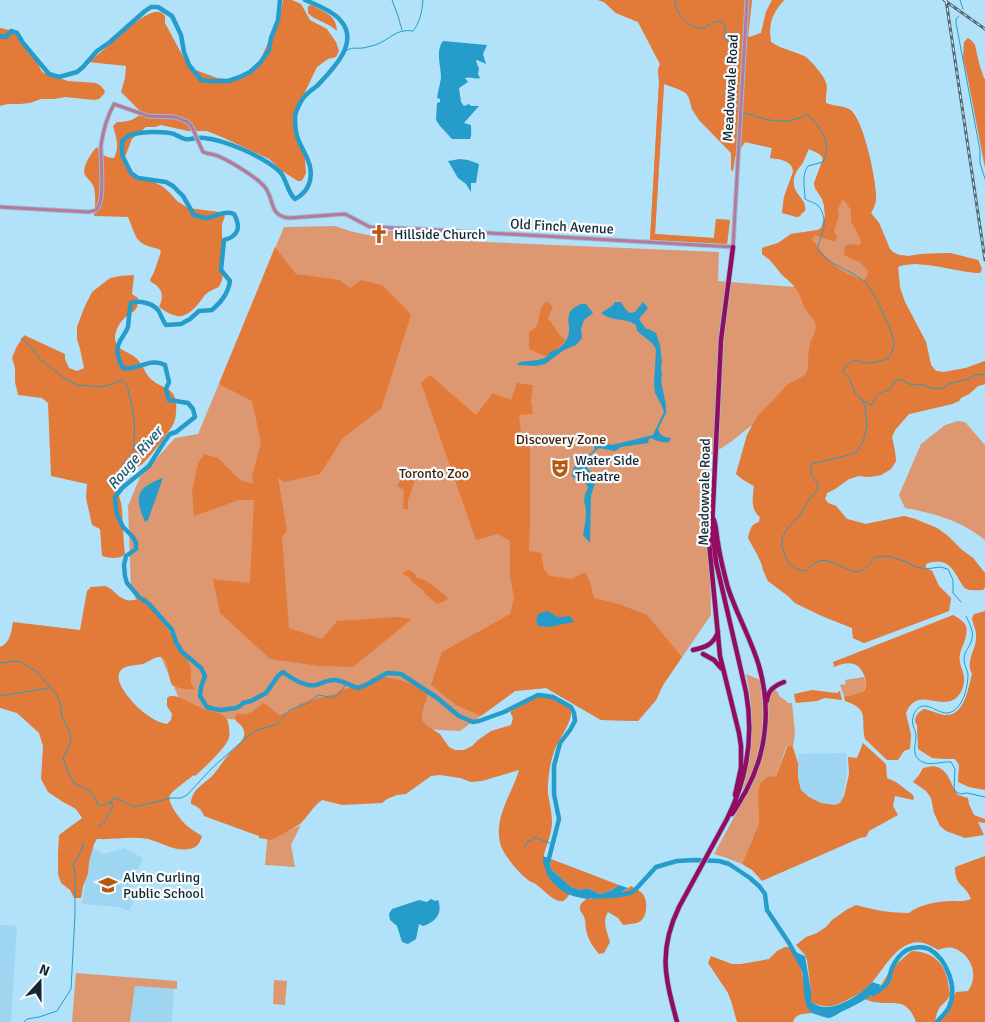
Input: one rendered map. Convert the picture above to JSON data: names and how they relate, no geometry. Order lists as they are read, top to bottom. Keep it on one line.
{"streets":{"main road":["Meadowvale Road"],"street":["Old Finch Avenue"]},"crossings":[["Meadowvale Road","Old Finch Avenue"]],"water":["Rouge River"],"parks":["Discovery Zone","Toronto Zoo"],"places":{"church":["Hillside Church"],"theatre":["Water Side Theatre"],"school or university":["Alvin Curling Public School"]},"north":"top"}
